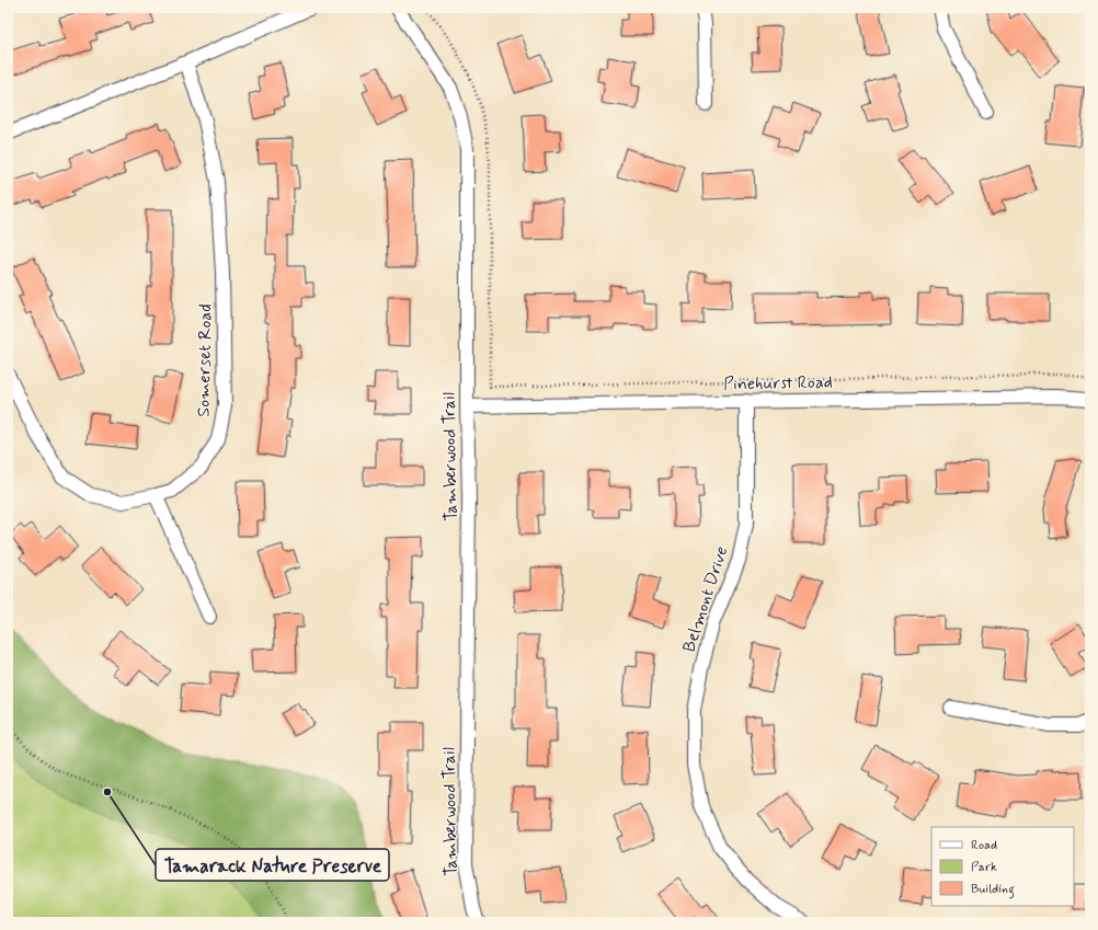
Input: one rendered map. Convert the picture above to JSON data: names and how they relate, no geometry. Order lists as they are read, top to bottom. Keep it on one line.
{"streets":{"street":["Somerset Road","Pinehurst Road","Tamberwood Trail","Belmont Drive"]},"crossings":[["Pinehurst Road","Tamberwood Trail"],["Pinehurst Road","Belmont Drive"]],"places":["Tamarack Nature Preserve"],"legend":["Road","Park","Building"]}
